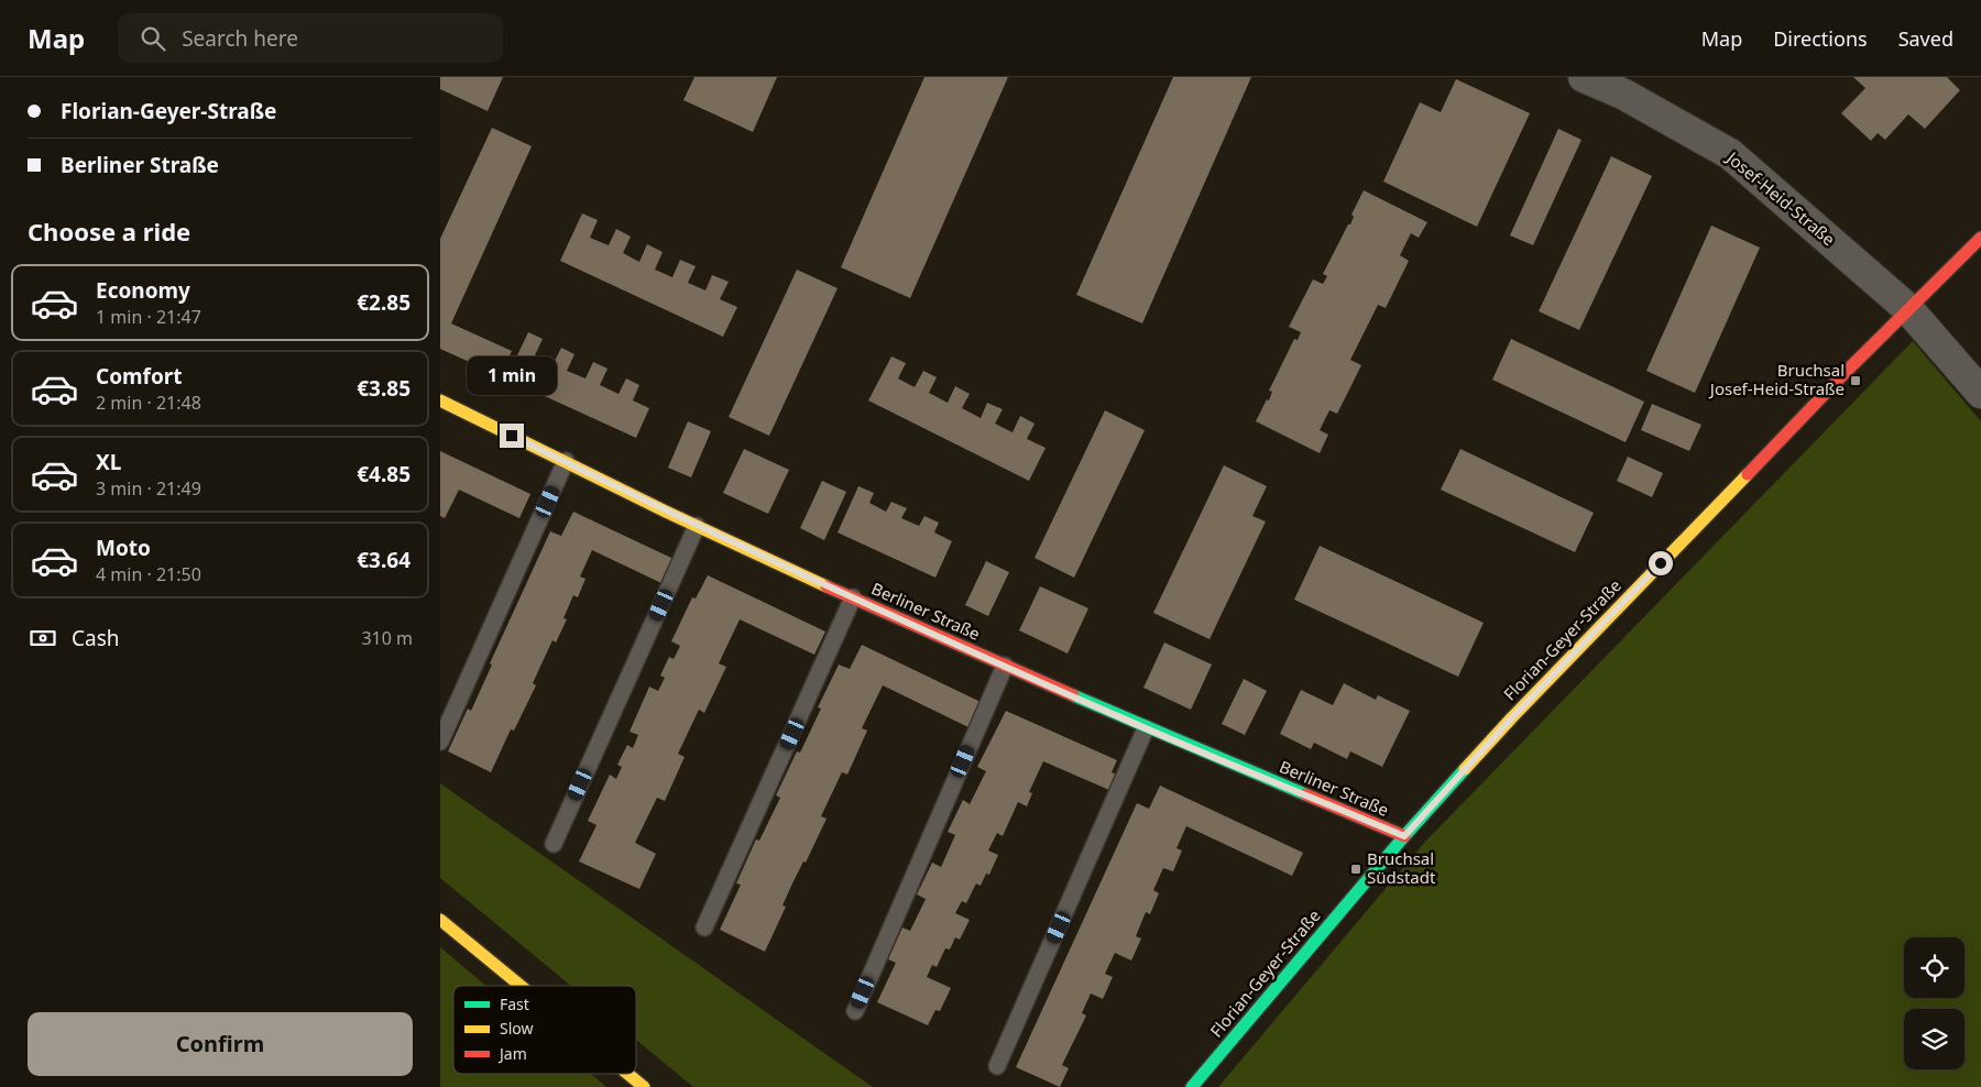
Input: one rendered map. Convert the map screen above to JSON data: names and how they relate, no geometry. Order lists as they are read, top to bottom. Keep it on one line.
{"streets":{"street":["Josef-Heid-Straße","Berliner Straße","Florian-Geyer-Straße"]},"crossings":[["Josef-Heid-Straße","Florian-Geyer-Straße"],["Berliner Straße","Florian-Geyer-Straße"]],"places":{"transit":["Bruchsal Josef-Heid-Straße","Bruchsal Südstadt"]},"legend":["Fast","Slow","Jam"],"page":{"header":"Map","search":"Search here","nav":["Map","Directions","Saved"],"banner":["Florian-Geyer-Straße","Berliner Straße"],"heading":"Choose a ride","list":[{"name":"Economy","note":"1 min · 21:47","value":"€2.85"},{"name":"Comfort","note":"2 min · 21:48","value":"€3.85"},{"name":"XL","note":"3 min · 21:49","value":"€4.85"},{"name":"Moto","note":"4 min · 21:50","value":"€3.64"}],"bubble":"1 min","pay":["Cash","310 m"],"buttons":"Confirm"}}
